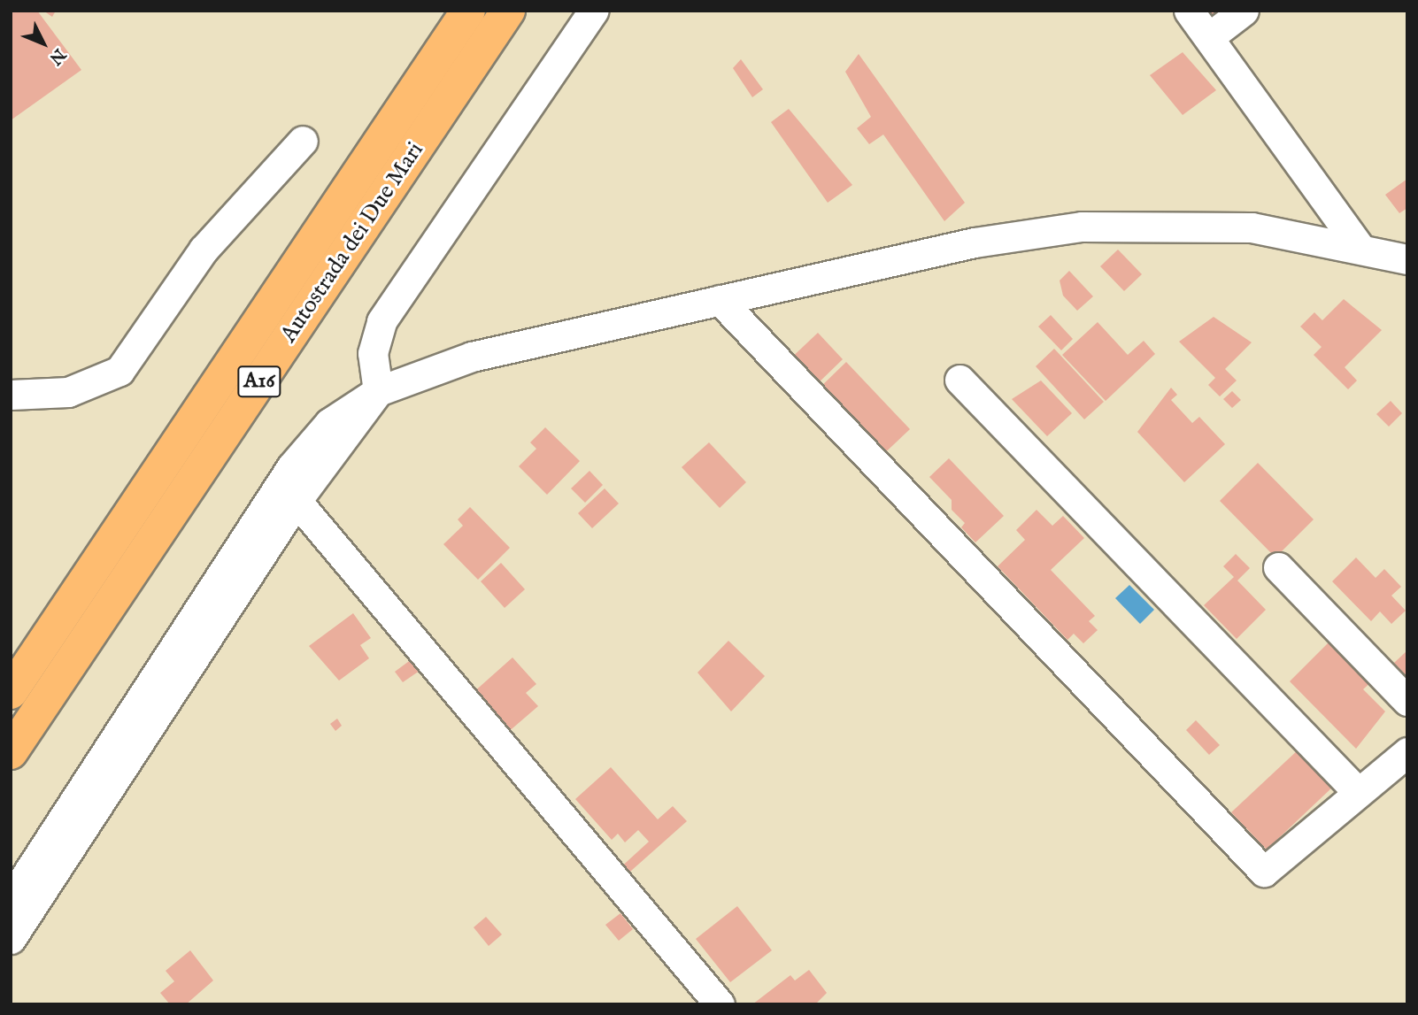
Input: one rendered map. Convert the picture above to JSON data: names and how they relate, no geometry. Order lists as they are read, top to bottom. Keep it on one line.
{"streets":{"highway":["Autostrada dei Due Mari","A16"]},"north":"bottom right"}
